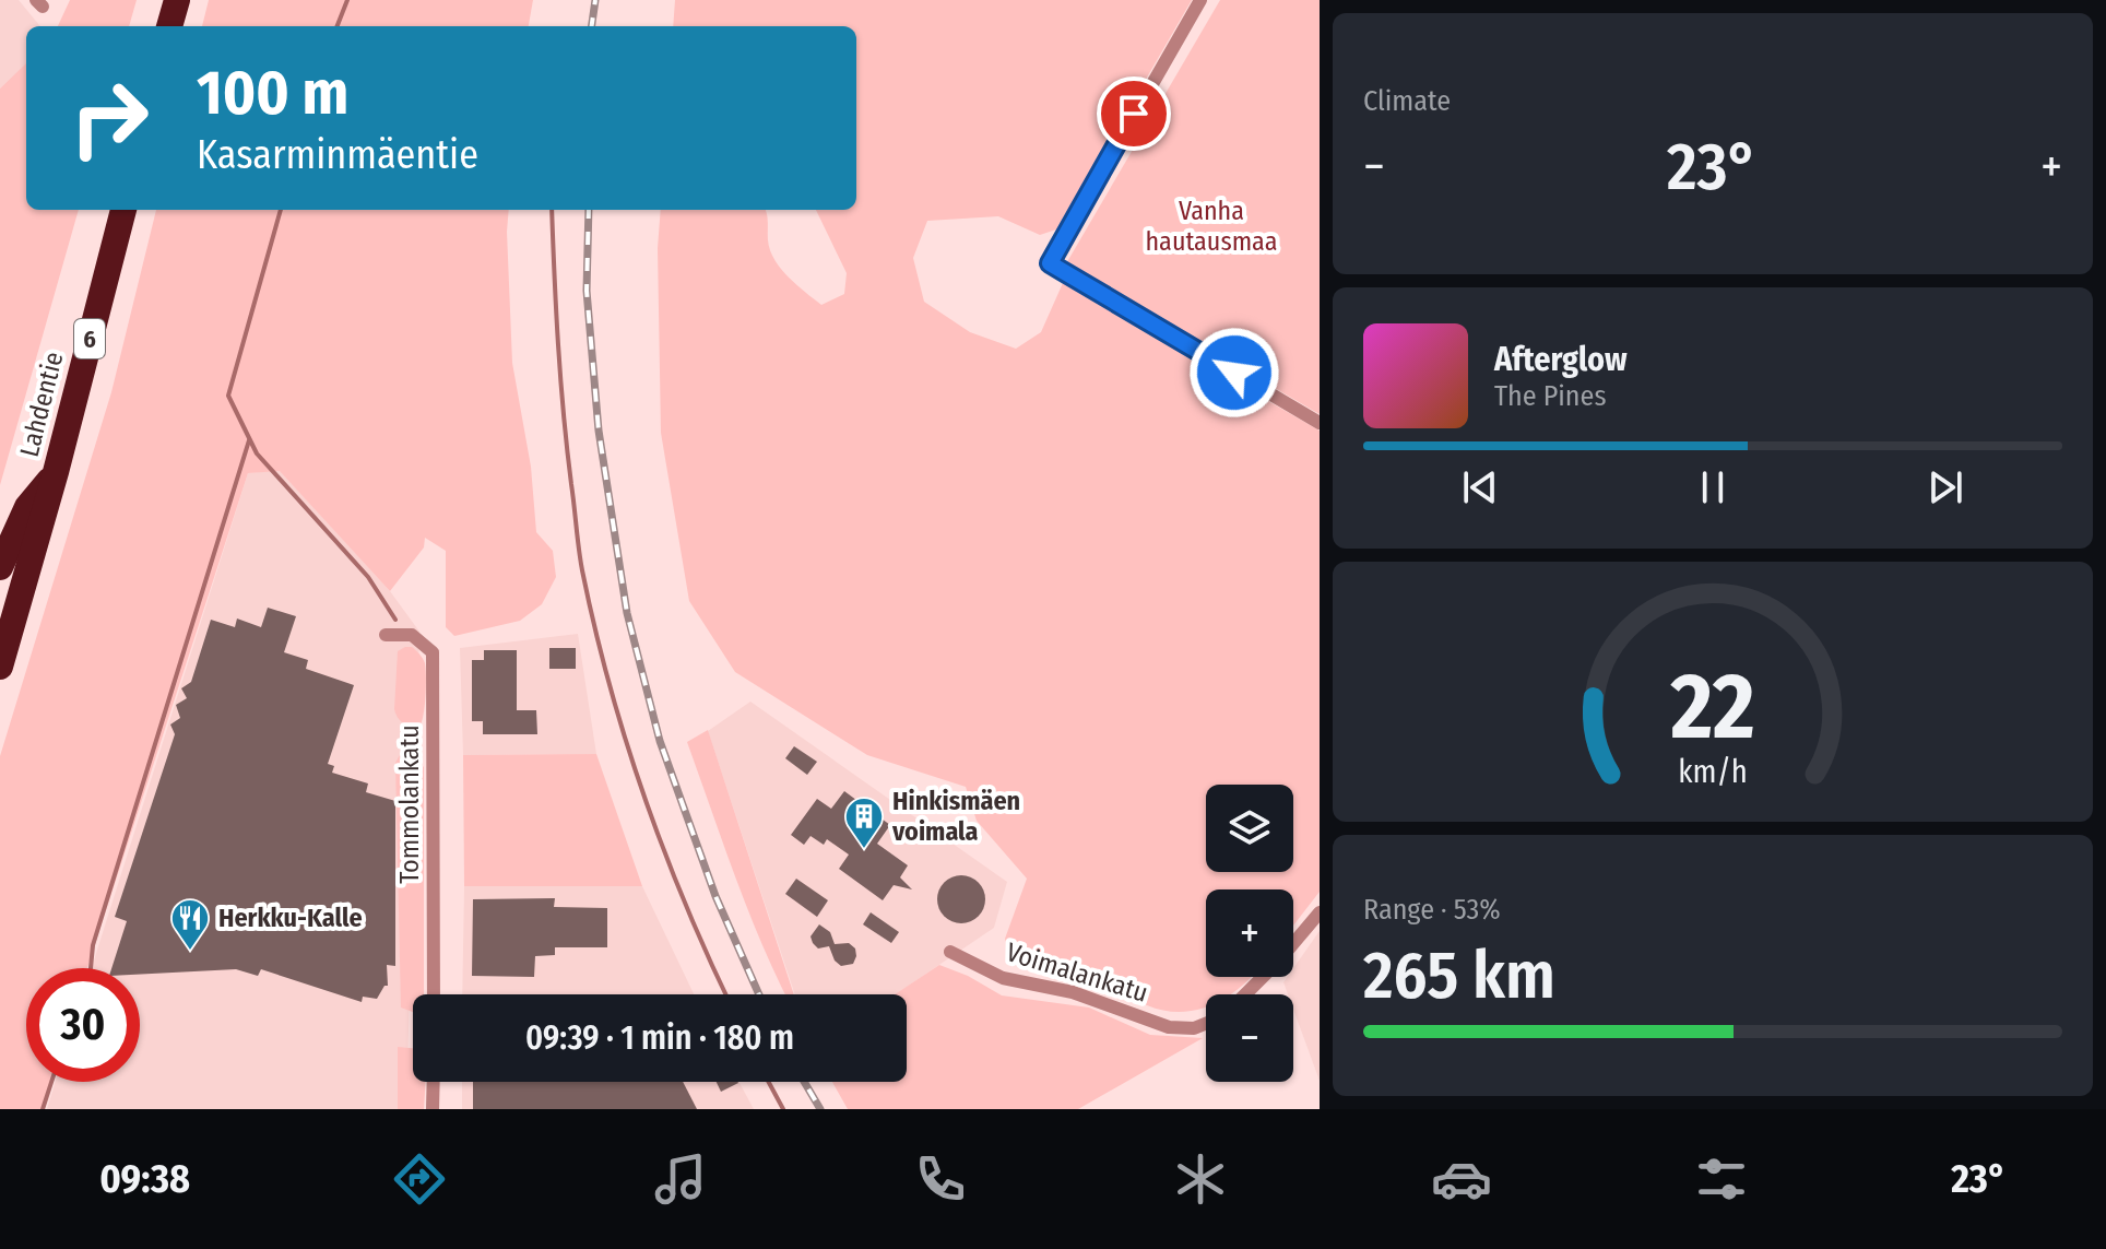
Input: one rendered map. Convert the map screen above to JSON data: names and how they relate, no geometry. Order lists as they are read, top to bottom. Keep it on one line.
{"streets":{"highway":["6","Lahdentie"],"street":["Tommolankatu","Voimalankatu"]},"parks":["Vanha hautausmaa"],"places":{"building":["Hinkismäen voimala"],"restaurant":["Herkku-Kalle"]},"page":{"tile":["Climate",["Range · 53%","265 km"]],"turn":["100 m","Kasarminmäentie"],"heat":["−","23°","+"],"song":["Afterglow","The Pines"],"map_buttons":["+","−"],"limit":"30","trip":"09:39 · 1 min · 180 m","tabs":["09:38","23°"],"gauge":["22","km/h"]}}
